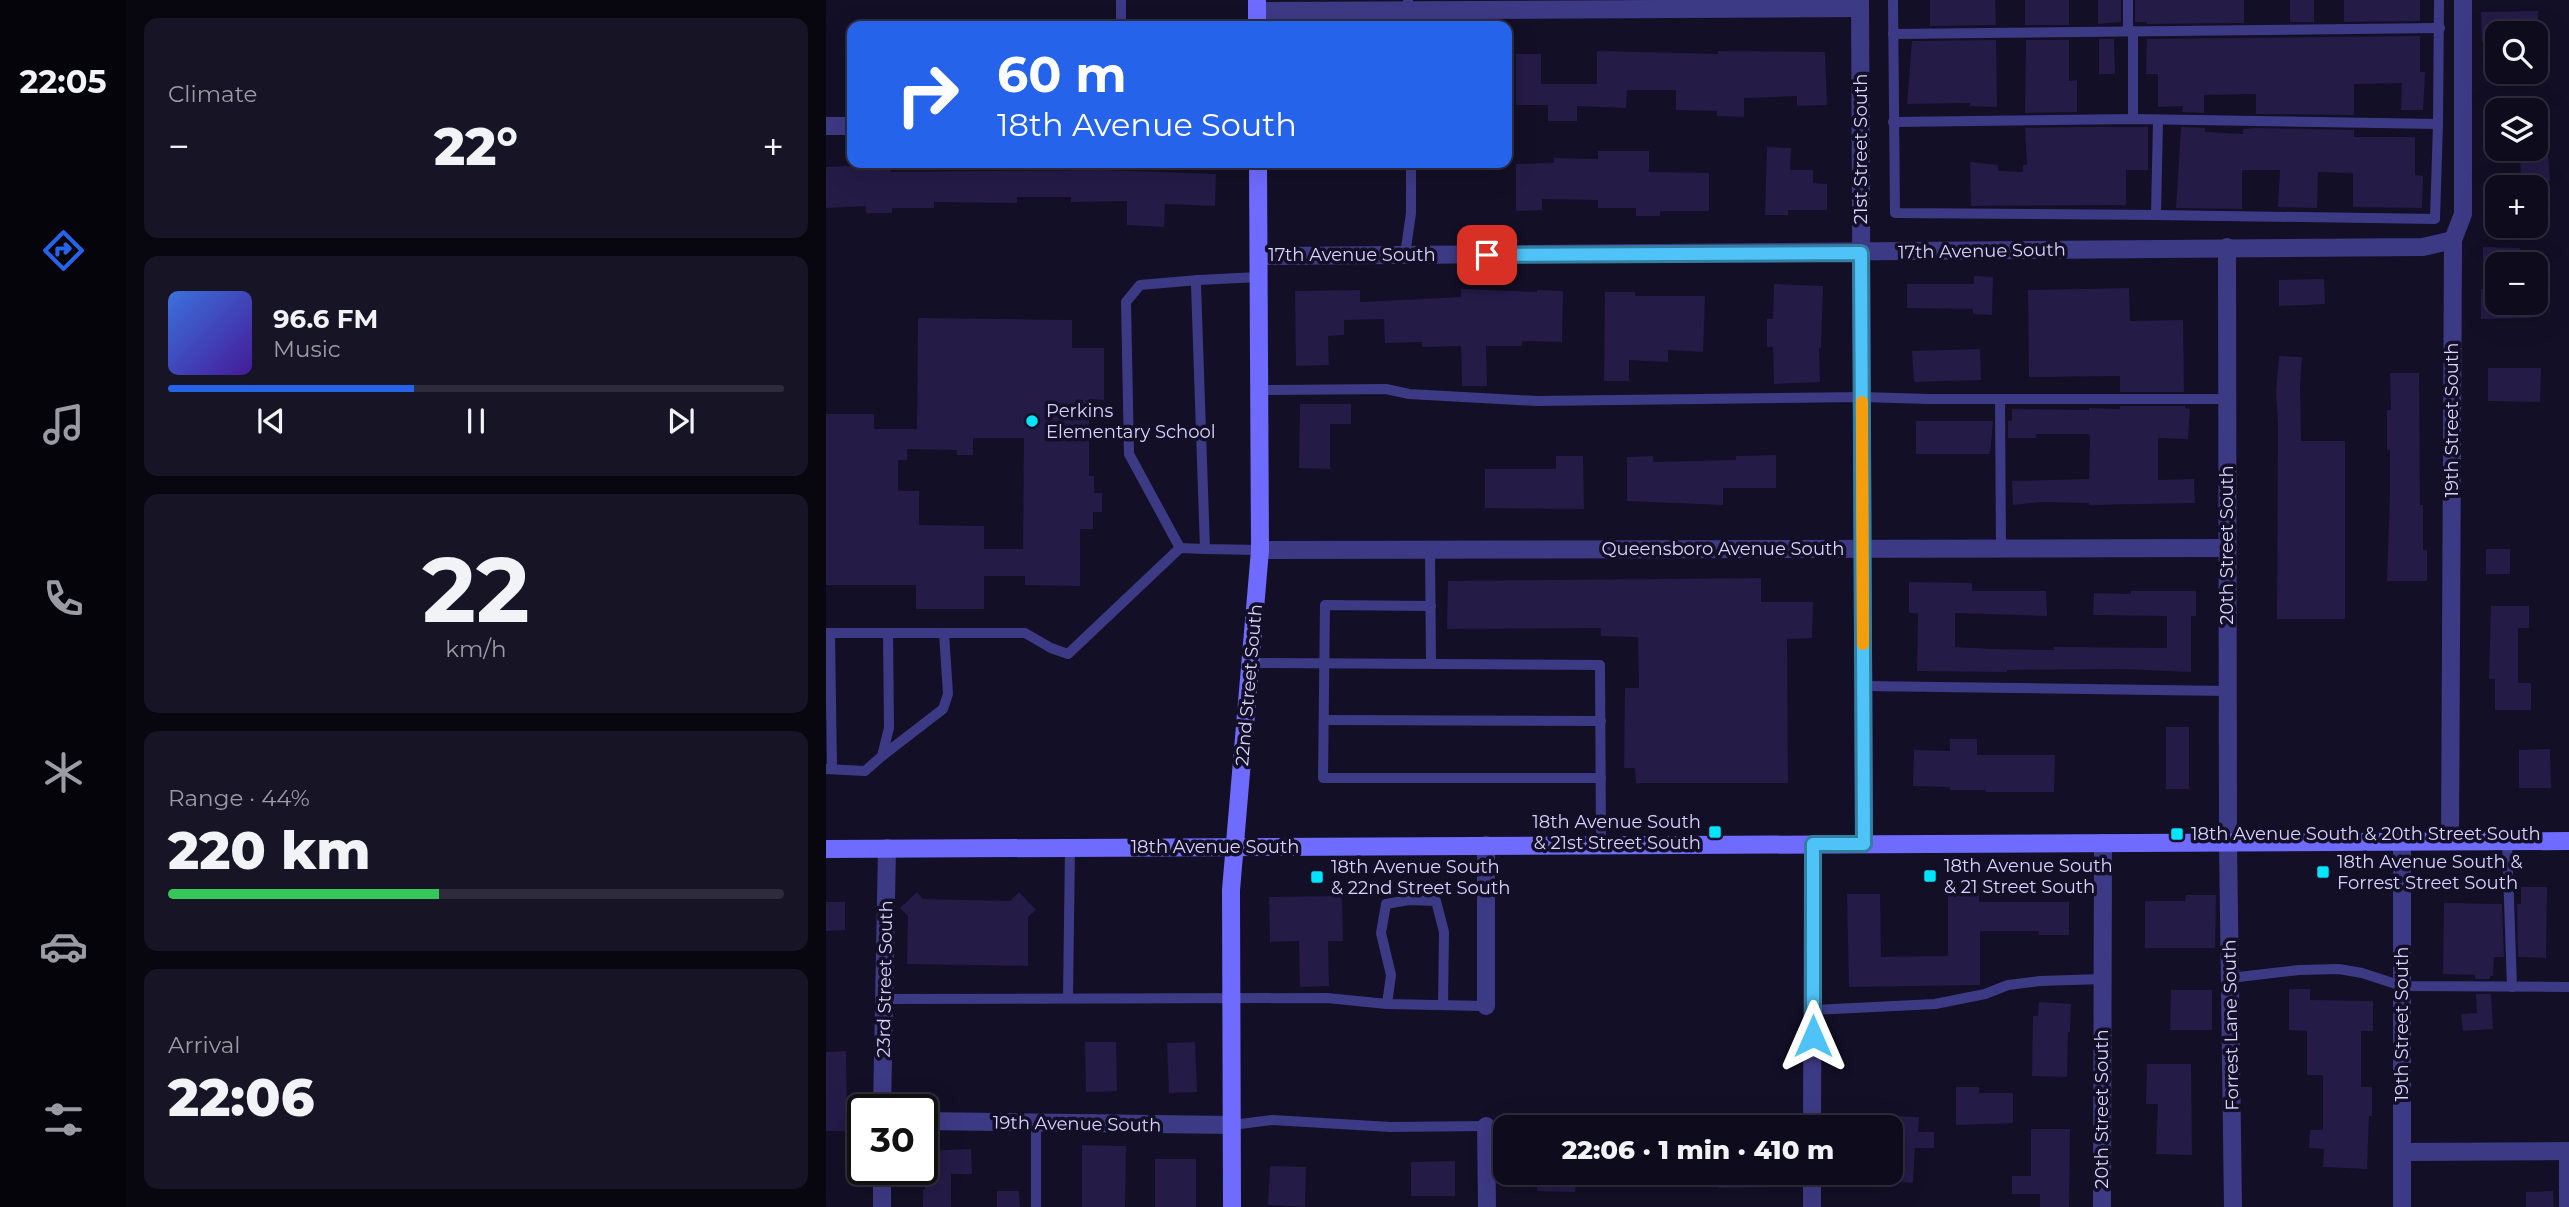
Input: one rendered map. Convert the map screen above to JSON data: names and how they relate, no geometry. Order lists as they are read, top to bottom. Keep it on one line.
{"streets":{"street":["21st Street South","17th Avenue South","19th Street South","20th Street South","Queensboro Avenue South","22nd Street South","18th Avenue South","23rd Street South","Forrest Lane South","19th Avenue South"]},"crossings":[["21st Street South","17th Avenue South"],["21st Street South","Queensboro Avenue South"],["21st Street South","18th Avenue South"],["17th Avenue South","19th Street South"],["17th Avenue South","20th Street South"],["17th Avenue South","22nd Street South"],["19th Street South","18th Avenue South"],["20th Street South","Queensboro Avenue South"],["20th Street South","18th Avenue South"],["20th Street South","Forrest Lane South"],["Queensboro Avenue South","22nd Street South"],["22nd Street South","18th Avenue South"],["22nd Street South","19th Avenue South"],["18th Avenue South","23rd Street South"],["18th Avenue South","Forrest Lane South"]],"places":{"other":["Perkins Elementary School"],"transit":["18th Avenue South & 21st Street South","18th Avenue South & 20th Street South","18th Avenue South & Forrest Street South","18th Avenue South & 21 Street South","18th Avenue South & 22nd Street South"]},"page":{"tabs":"22:05","tile":["Climate",["22","km/h"],["Range · 44%","220 km"],["Arrival","22:06"]],"map_buttons":["+","−"],"turn":["60 m","18th Avenue South"],"heat":["−","22°","+"],"song":["96.6 FM","Music"],"limit":"30","trip":"22:06 · 1 min · 410 m"}}
